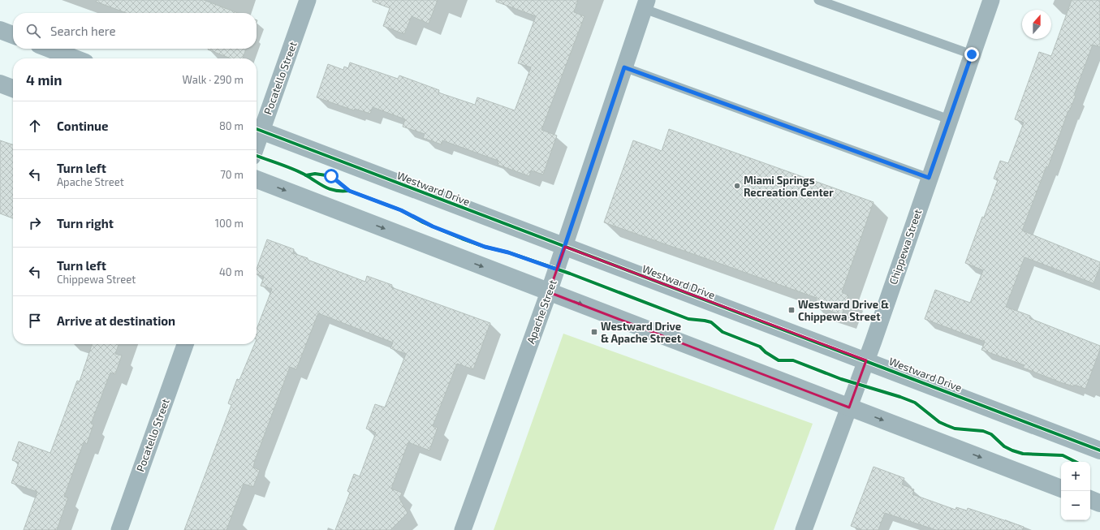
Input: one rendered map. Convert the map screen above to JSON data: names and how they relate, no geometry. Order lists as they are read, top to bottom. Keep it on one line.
{"streets":{"street":["Pocatello Street","Westward Drive","Chippewa Street","Apache Street"]},"crossings":[["Pocatello Street","Westward Drive"],["Westward Drive","Chippewa Street"],["Westward Drive","Apache Street"]],"places":{"other":["Miami Springs Recreation Center"],"transit":["Westward Drive & Chippewa Street","Westward Drive & Apache Street"]},"north":"top","page":{"search":"Search here","heading":["4 min","Walk · 290 m"],"list":[["Continue","80 m"],["Turn left","Apache Street","70 m"],["Turn right","100 m"],["Turn left","Chippewa Street","40 m"],"Arrive at destination"],"map_buttons":["+","−"]}}
